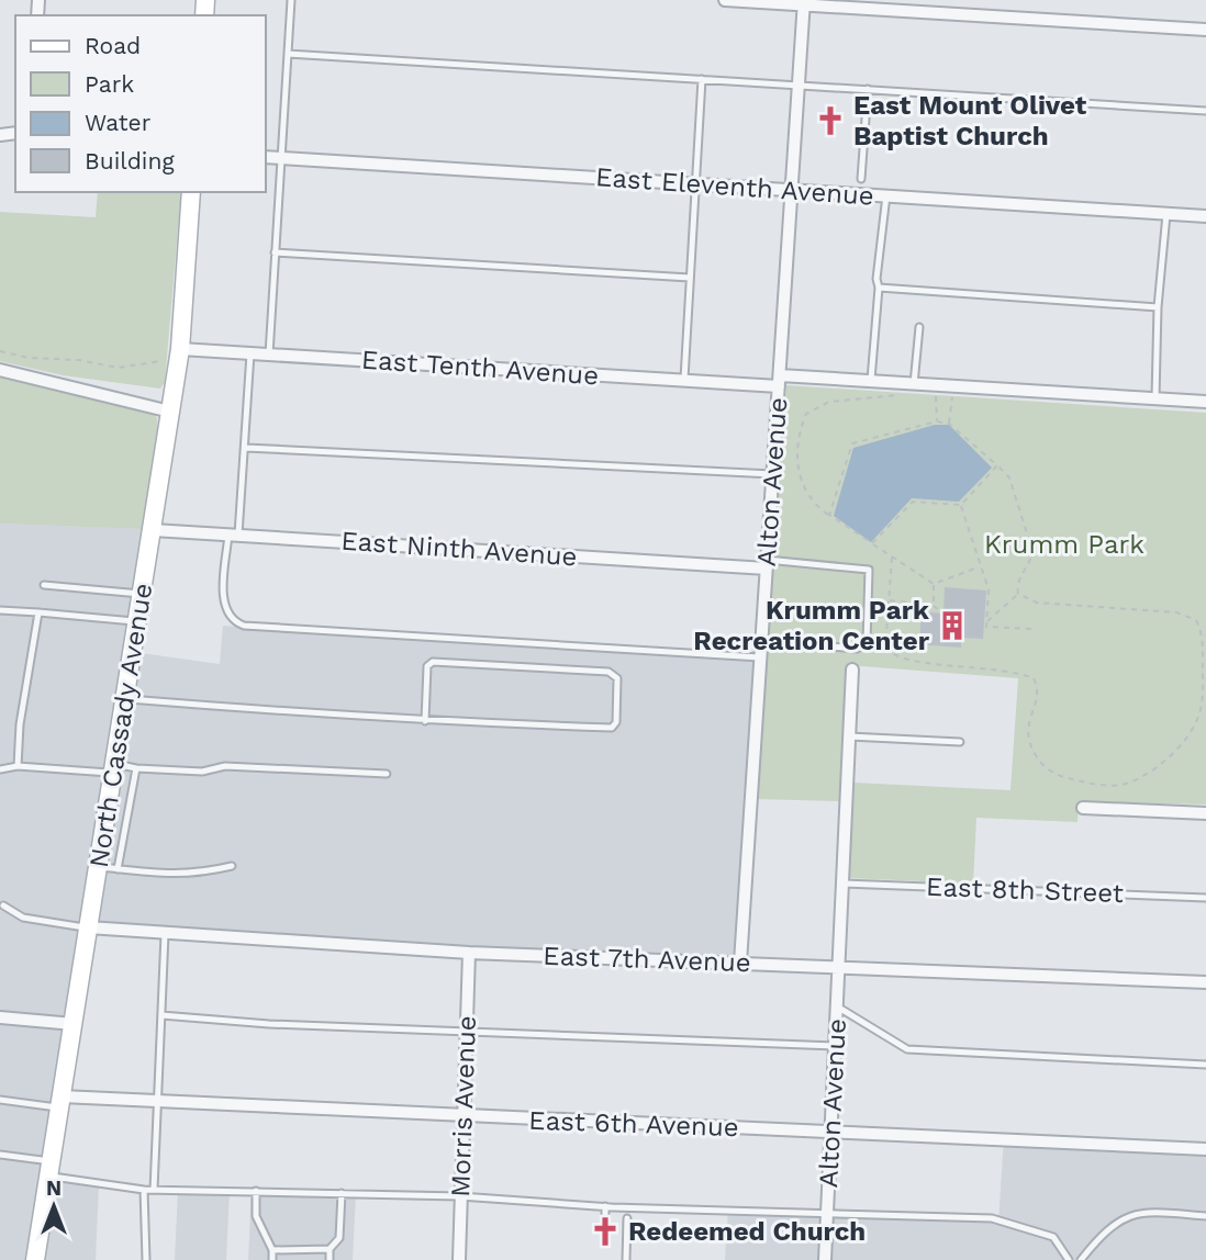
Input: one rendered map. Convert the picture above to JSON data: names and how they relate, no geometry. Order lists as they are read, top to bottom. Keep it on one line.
{"streets":{"main road":["North Cassady Avenue"],"street":["East Eleventh Avenue","East Tenth Avenue","Alton Avenue","East Ninth Avenue","East 7th Avenue","Morris Avenue","East 6th Avenue"],"lane":["East 8th Street"]},"crossings":[["East Eleventh Avenue","Alton Avenue"],["East Tenth Avenue","Alton Avenue"],["East Tenth Avenue","North Cassady Avenue"],["Alton Avenue","East Ninth Avenue"],["Alton Avenue","East 8th Street"],["Alton Avenue","East 7th Avenue"],["Alton Avenue","East 6th Avenue"],["East Ninth Avenue","North Cassady Avenue"],["North Cassady Avenue","East 7th Avenue"],["North Cassady Avenue","East 6th Avenue"],["East 7th Avenue","Morris Avenue"],["Morris Avenue","East 6th Avenue"]],"parks":["Krumm Park"],"places":{"church":["East Mount Olivet Baptist Church","Redeemed Church"],"building":["Krumm Park Recreation Center"]},"legend":["Road","Park","Water","Building"],"north":"top"}
